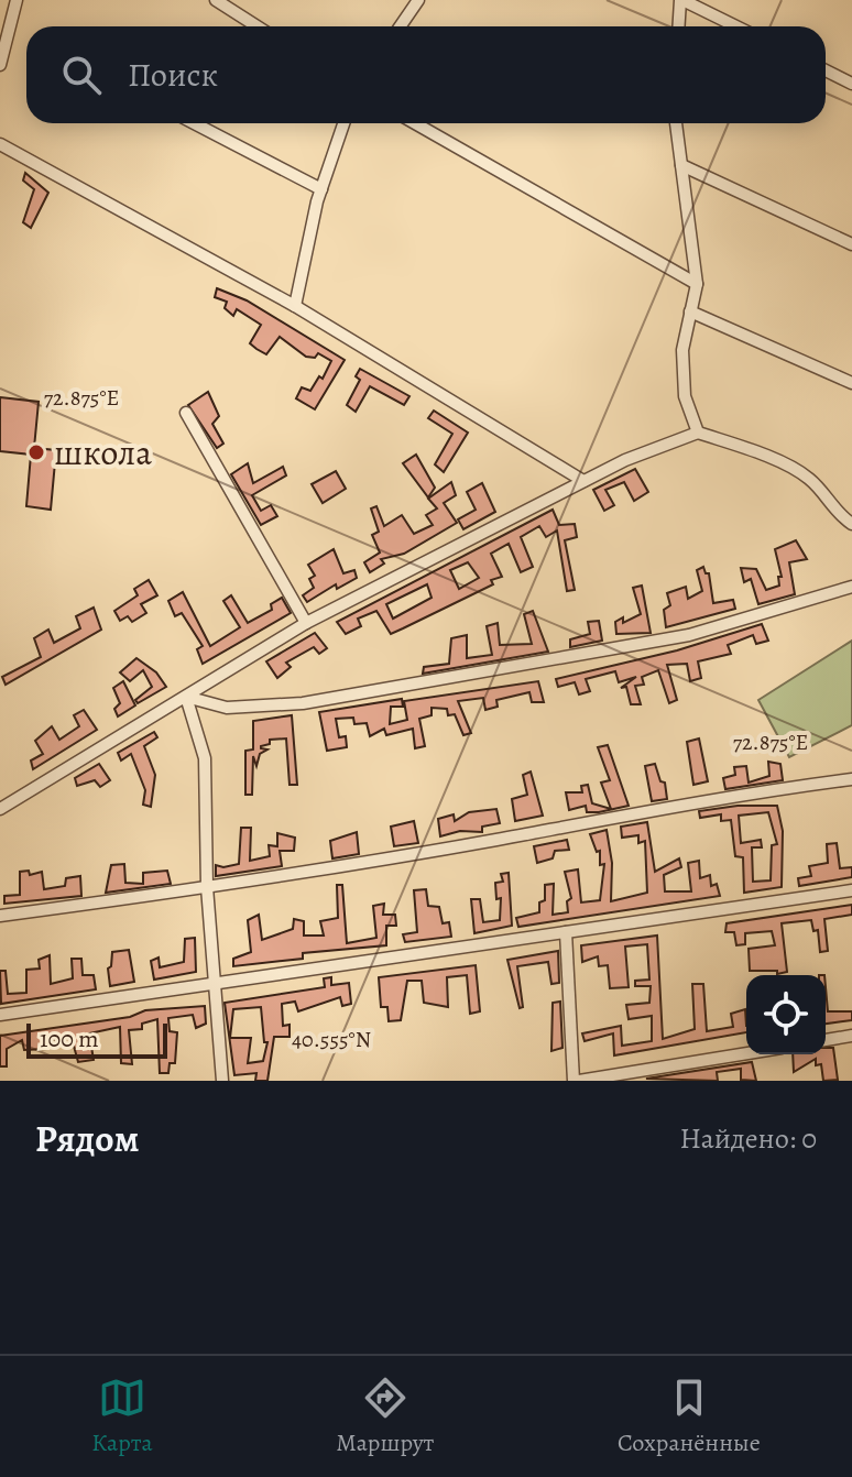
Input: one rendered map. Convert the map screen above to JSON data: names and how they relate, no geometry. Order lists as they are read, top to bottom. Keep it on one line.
{"places":["школа"],"scale_bar":"100 m","page":{"search":"Поиск","scale":"100 m","heading":["Рядом","Найдено: 0"],"nav":["Карта","Маршрут","Сохранённые"]},"coordinates":["72.875°E","40.555°N"]}
